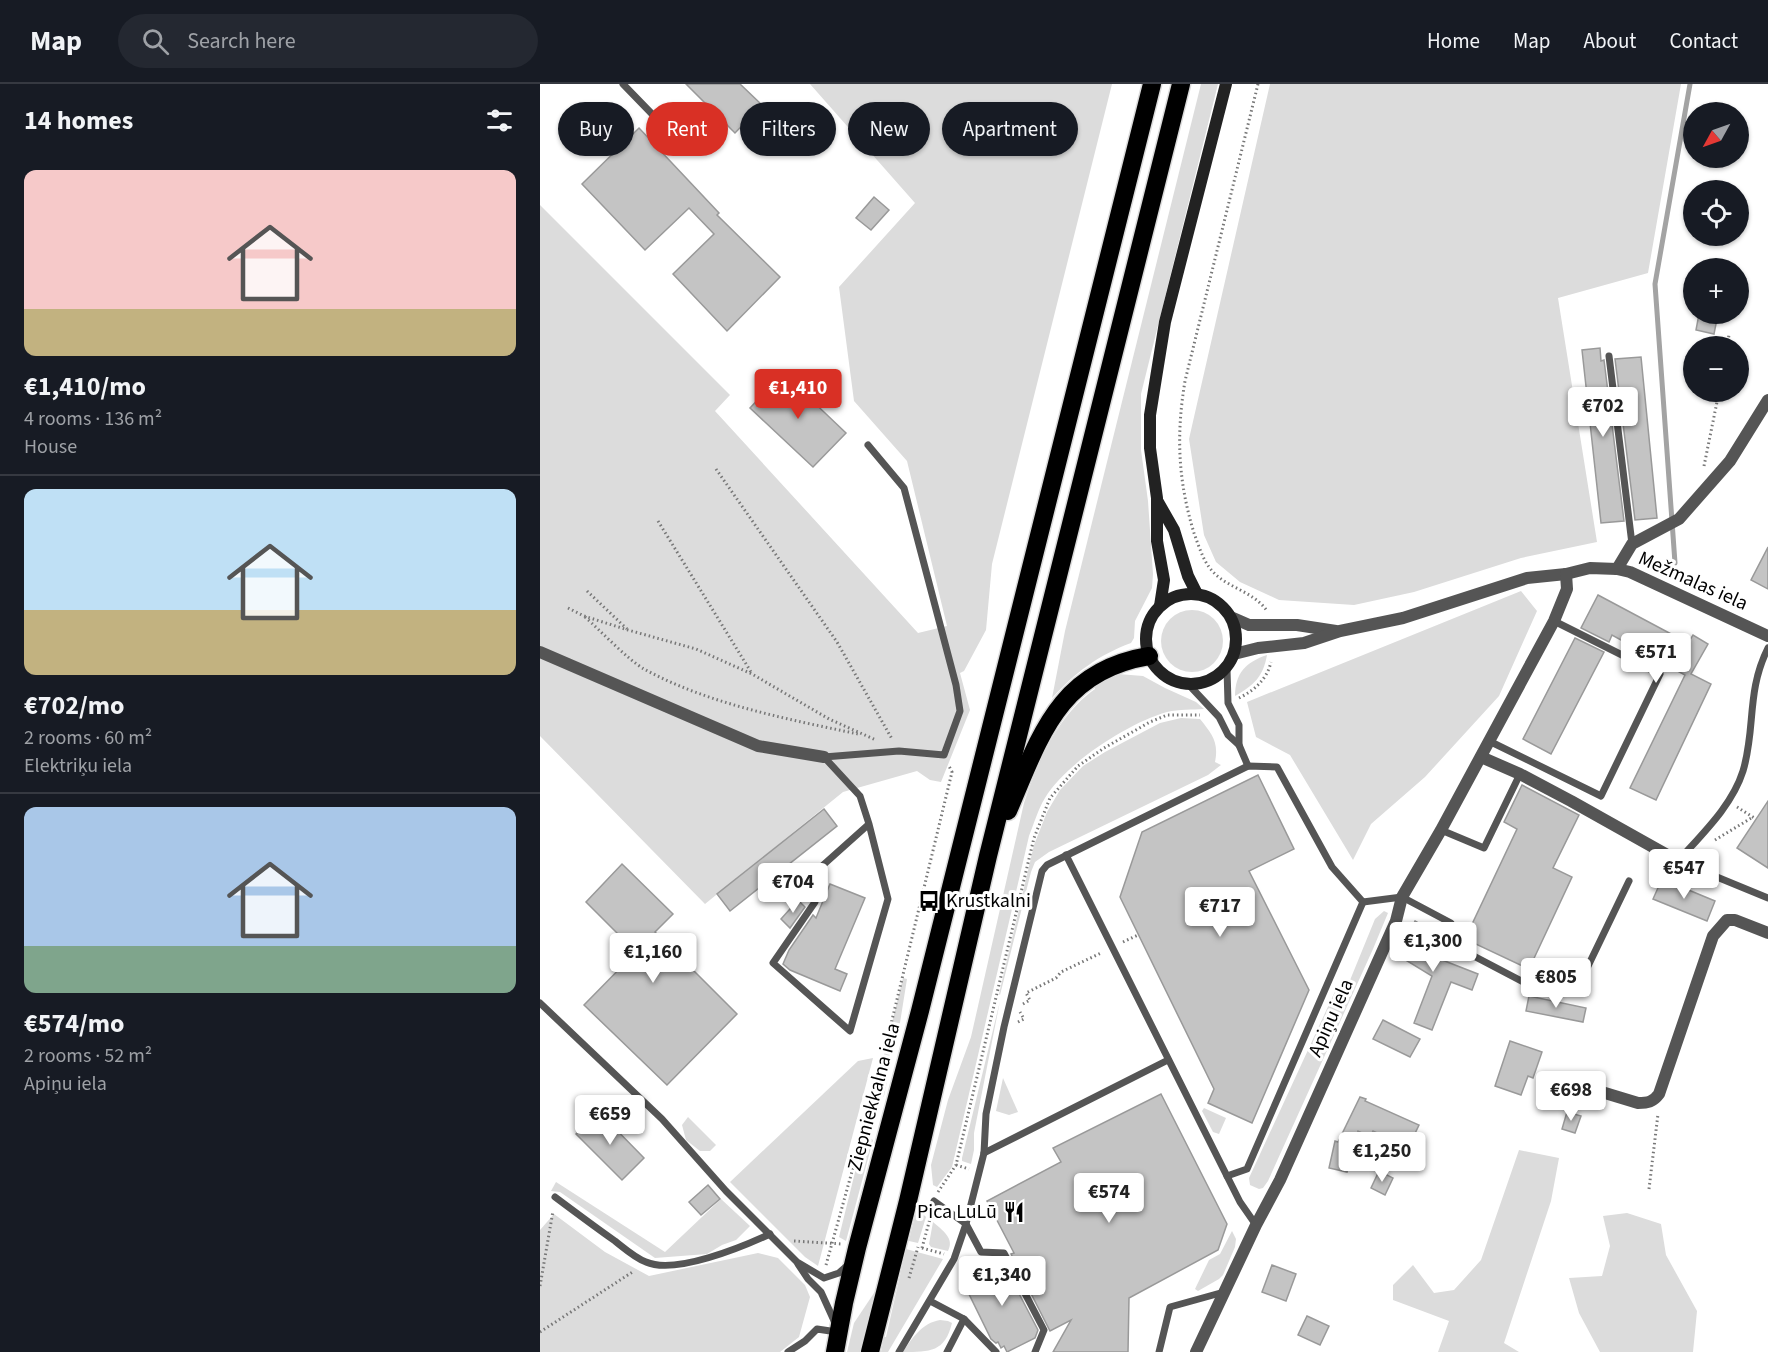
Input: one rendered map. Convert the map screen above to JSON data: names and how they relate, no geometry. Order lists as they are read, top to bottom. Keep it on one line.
{"streets":{"highway":["Ziepniekkalna iela"],"street":["Mežmalas iela","Apiņu iela"]},"crossings":[["Mežmalas iela","Apiņu iela"]],"places":{"bus stop":["Krustkalni"],"restaurant":["Pica LuLū"]},"north":"bottom left","page":{"header":"Map","search":"Search here","nav":["Home","Map","About","Contact"],"heading":"14 homes","map_buttons":["+","−"],"chip":["Buy","Rent","Filters","New","Apartment"],"list":[{"name":"€1,410/mo","note":"4 rooms · 136 m² · House"},{"name":"€702/mo","note":"2 rooms · 60 m² · Elektriķu iela"},{"name":"€574/mo","note":"2 rooms · 52 m² · Apiņu iela"}],"price":["€1,410","€702","€571","€547","€704","€717","€1,300","€1,160","€805","€698","€659","€1,250","€574","€1,340"]}}
